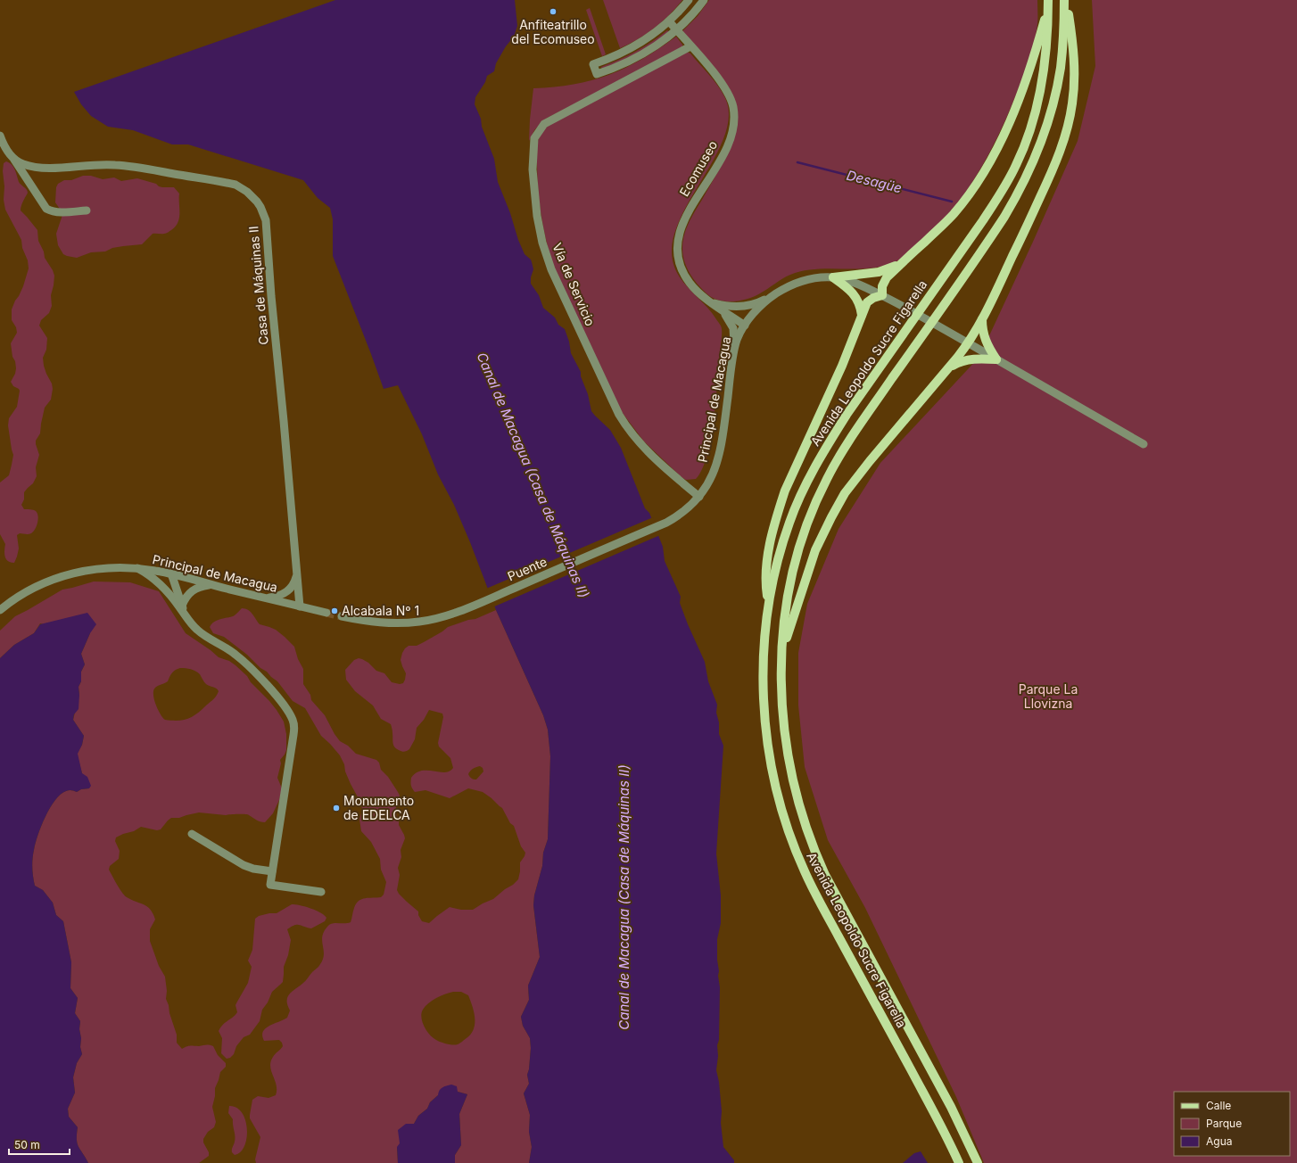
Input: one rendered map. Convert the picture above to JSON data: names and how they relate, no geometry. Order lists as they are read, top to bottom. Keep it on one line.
{"streets":{"main road":["Avenida Leopoldo Sucre Figarella"],"street":["Ecomuseo","Vía de Servicio","Casa de Máquinas II","Principal de Macagua","Puente"]},"crossings":[["Ecomuseo","Vía de Servicio"],["Ecomuseo","Principal de Macagua"],["Vía de Servicio","Principal de Macagua"],["Casa de Máquinas II","Principal de Macagua"],["Principal de Macagua","Puente"]],"water":["Desagüe","Canal de Macagua (Casa de Máquinas II)"],"parks":["Parque La Llovizna"],"places":["Anfiteatrillo del Ecomuseo","Alcabala Nº 1","Monumento de EDELCA"],"legend":["Calle","Parque","Agua"],"scale_bar":"50 m"}
